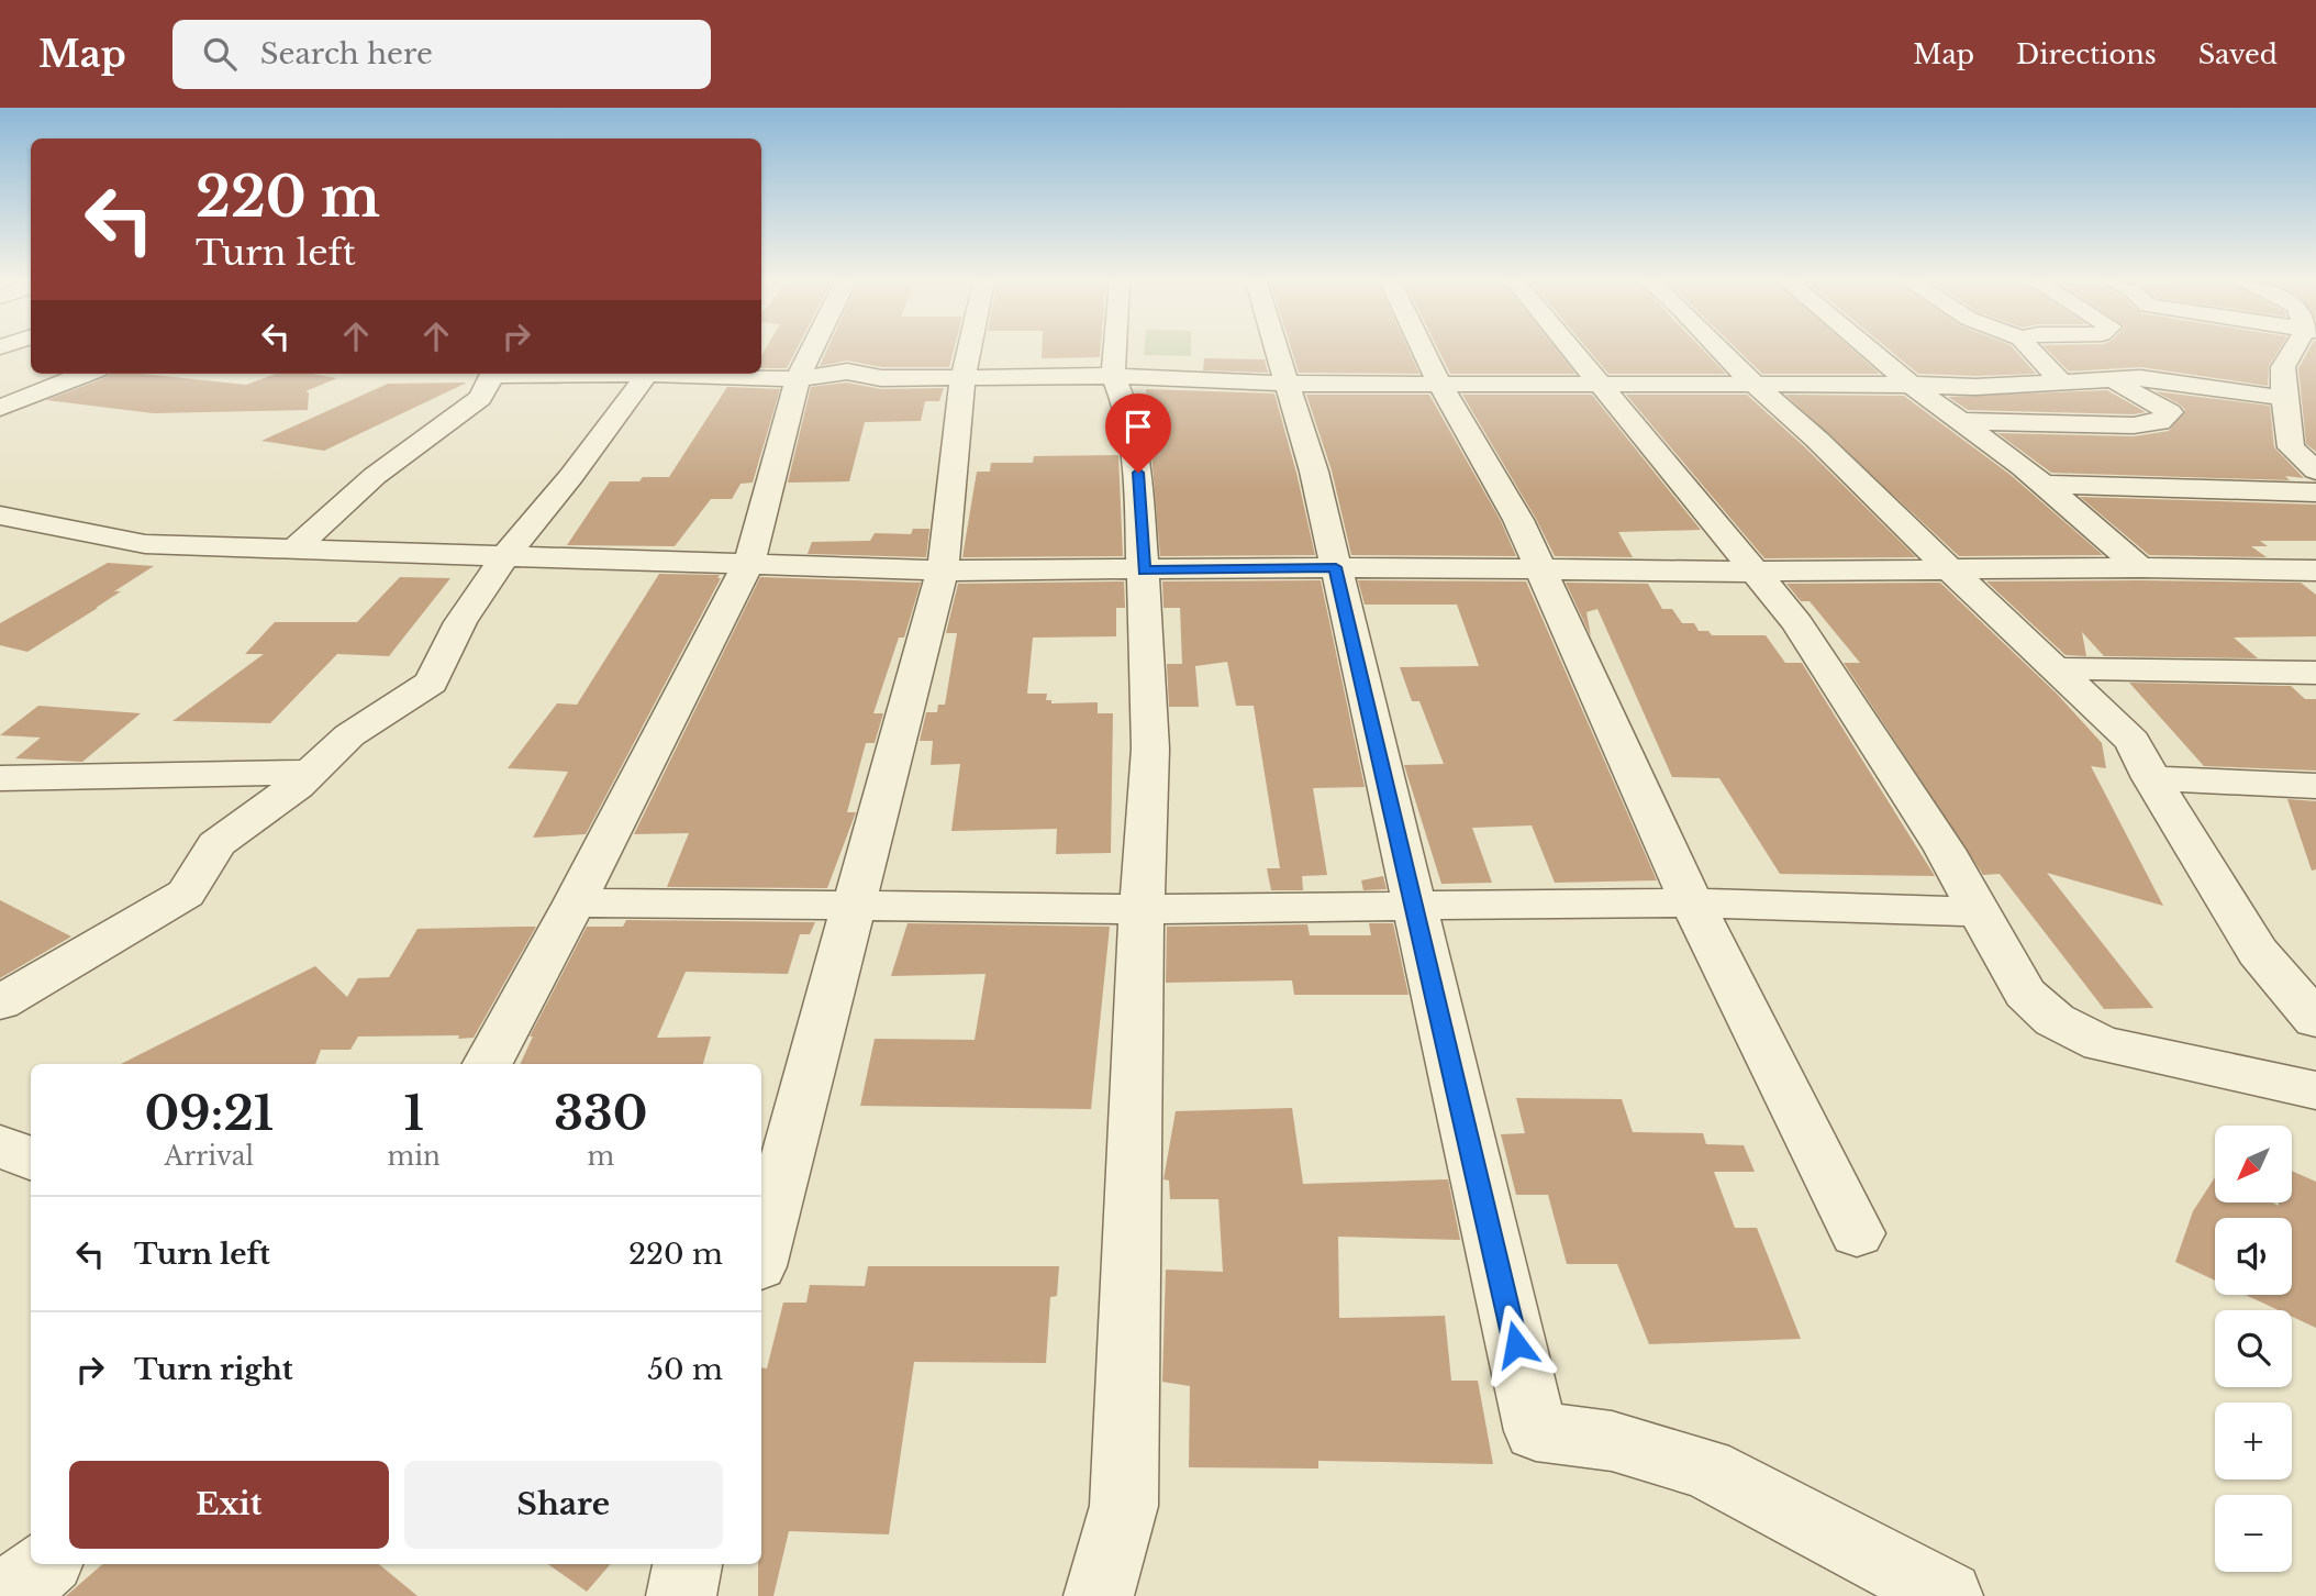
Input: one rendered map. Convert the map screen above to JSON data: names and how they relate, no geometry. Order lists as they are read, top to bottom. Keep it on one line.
{"north":"bottom left","page":{"header":"Map","search":"Search here","nav":["Map","Directions","Saved"],"turn":["220 m","Turn left"],"eta":["09:21","Arrival","1","min","330","m"],"map_buttons":["+","−"],"list":[{"name":"Turn left","value":"220 m"},{"name":"Turn right","value":"50 m"}],"buttons":["Exit","Share"]}}
